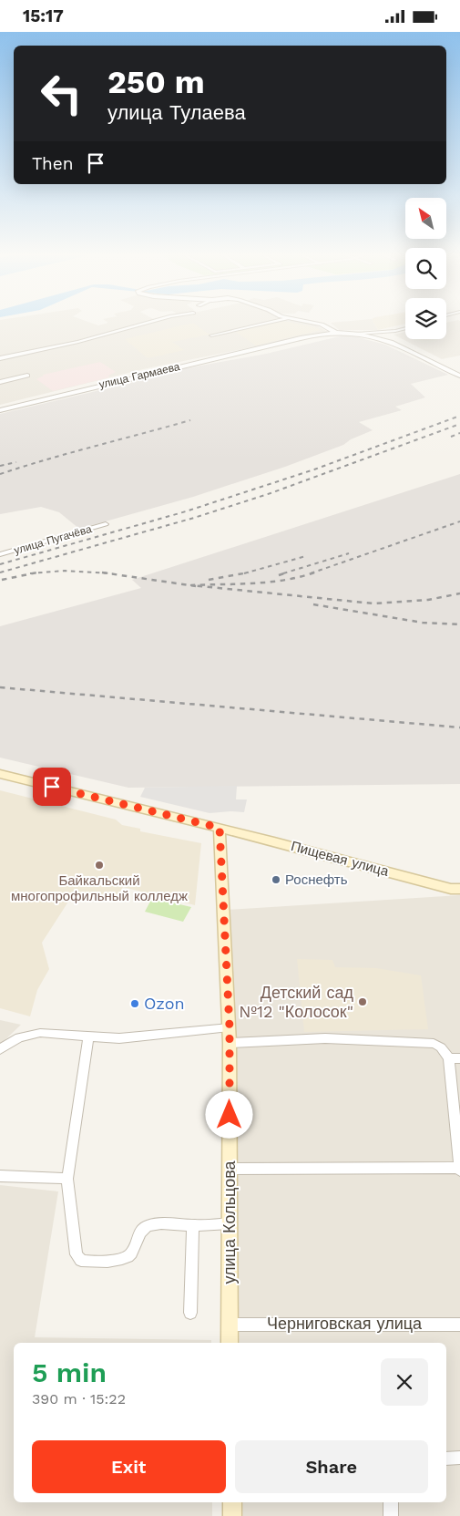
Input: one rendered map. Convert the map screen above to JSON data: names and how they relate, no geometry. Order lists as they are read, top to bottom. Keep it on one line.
{"streets":{"main road":["Пищевая улица","улица Кольцова"],"street":["улица Гармаева","улица Пугачёва","Черниговская улица"]},"crossings":[["Пищевая улица","улица Кольцова"],["улица Кольцова","Черниговская улица"]],"places":["Байкальский многопрофильный колледж","Роснефть","Детский сад №12 \"Колосок\"","Ozon"],"north":"top left","page":{"status":"15:17","turn":["250 m","улица Тулаева"],"then":"Then","heading":["5 min","390 m · 15:22"],"buttons":["Exit","Share"]}}
